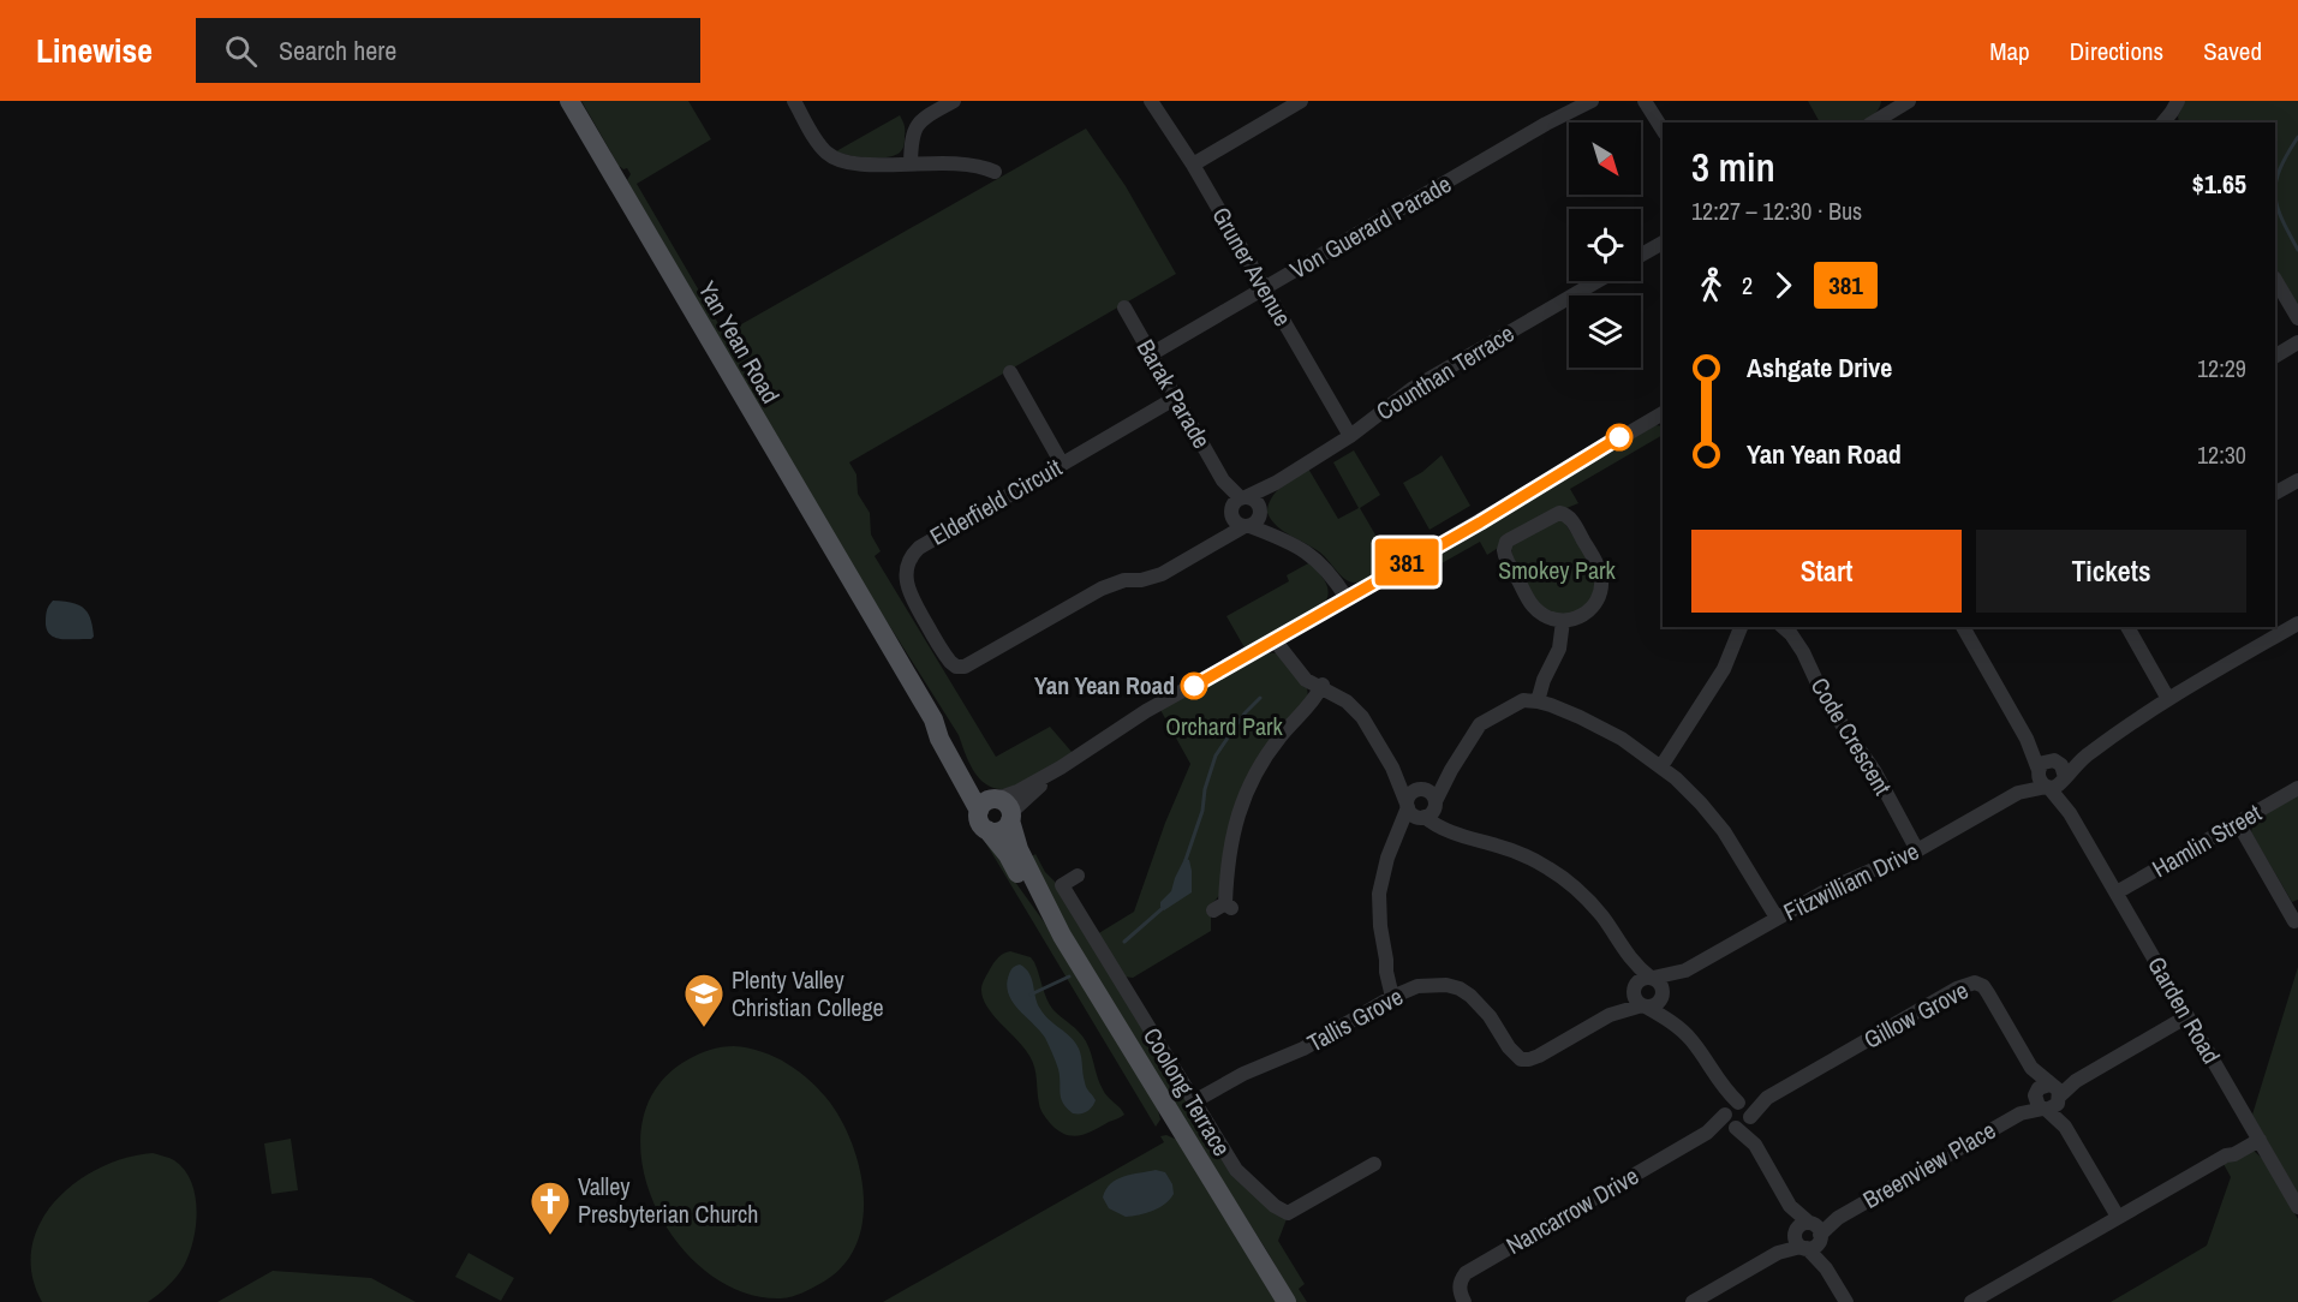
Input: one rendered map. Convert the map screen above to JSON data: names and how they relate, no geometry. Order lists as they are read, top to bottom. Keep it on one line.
{"streets":{"main road":["Yan Yean Road"],"street":["Von Guerard Parade","Gruner Avenue","Counthan Terrace","Barak Parade","Elderfield Circuit","Code Crescent","Hamlin Street","Fitzwilliam Drive","Garden Road","Gillow Grove","Tallis Grove","Coolong Terrace","Breenview Place","Nancarrow Drive"]},"crossings":[["Von Guerard Parade","Gruner Avenue"],["Von Guerard Parade","Barak Parade"],["Gruner Avenue","Counthan Terrace"],["Counthan Terrace","Barak Parade"],["Counthan Terrace","Elderfield Circuit"],["Barak Parade","Elderfield Circuit"],["Code Crescent","Fitzwilliam Drive"],["Hamlin Street","Garden Road"],["Fitzwilliam Drive","Garden Road"],["Fitzwilliam Drive","Tallis Grove"],["Garden Road","Breenview Place"],["Gillow Grove","Breenview Place"],["Gillow Grove","Nancarrow Drive"],["Tallis Grove","Coolong Terrace"]],"parks":["Smokey Park","Orchard Park"],"places":{"other":["Yan Yean Road"],"school or university":["Plenty Valley Christian College"],"church":["Valley Presbyterian Church"]},"lines":["bus line 381"],"north":"bottom right","page":{"header":"Linewise","search":"Search here","nav":["Map","Directions","Saved"],"on_map":"381","heading":["3 min","12:27 – 12:30 · Bus","$1.65"],"legs":["2","381"],"list":[{"name":"Ashgate Drive","value":"12:29"},{"name":"Yan Yean Road","value":"12:30"}],"buttons":["Start","Tickets"]}}
